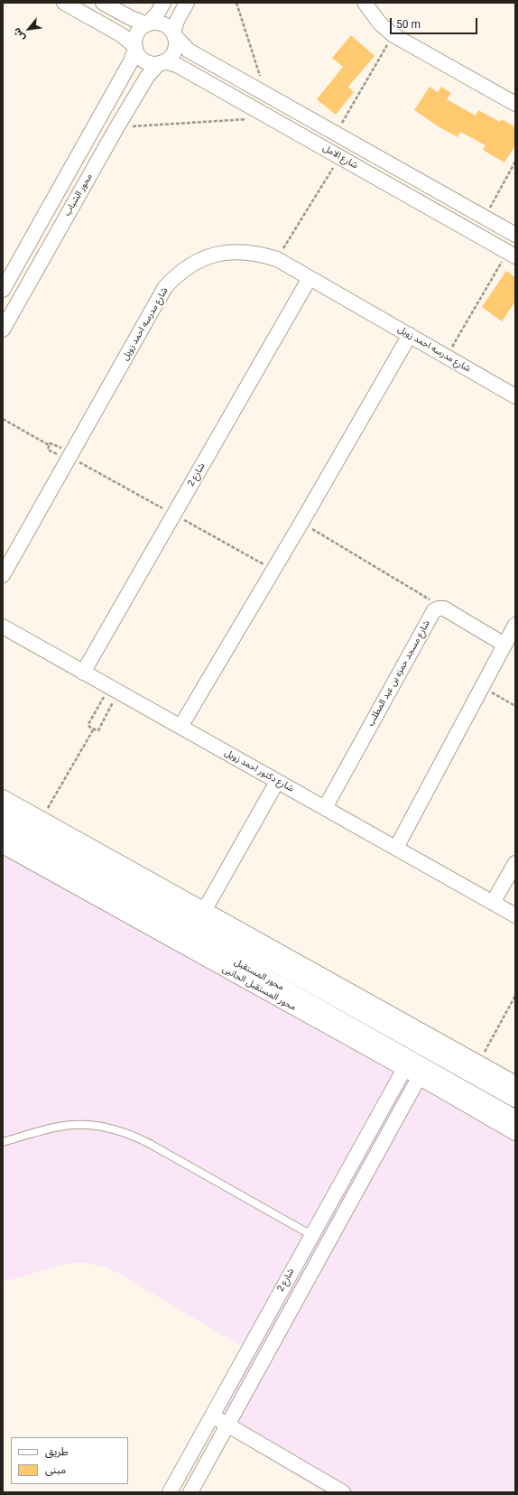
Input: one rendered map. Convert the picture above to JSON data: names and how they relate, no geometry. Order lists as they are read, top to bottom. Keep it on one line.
{"streets":{"street":["شارع الامل","محور الشباب","شارع مدرسه احمد زويل","شارع 2","شارع مسجد حمزه بن عبد المطلب","شارع دكتور احمد زويل","محور المستقبل","محور المستقبل الجانبى"]},"crossings":[["شارع الامل","محور الشباب"],["شارع مدرسه احمد زويل","شارع 2"],["شارع 2","شارع دكتور احمد زويل"],["شارع 2","محور المستقبل الجانبى"],["شارع مسجد حمزه بن عبد المطلب","شارع دكتور احمد زويل"]],"legend":["طريق","مبنى"],"scale_bar":"50 m","north":"bottom left"}
